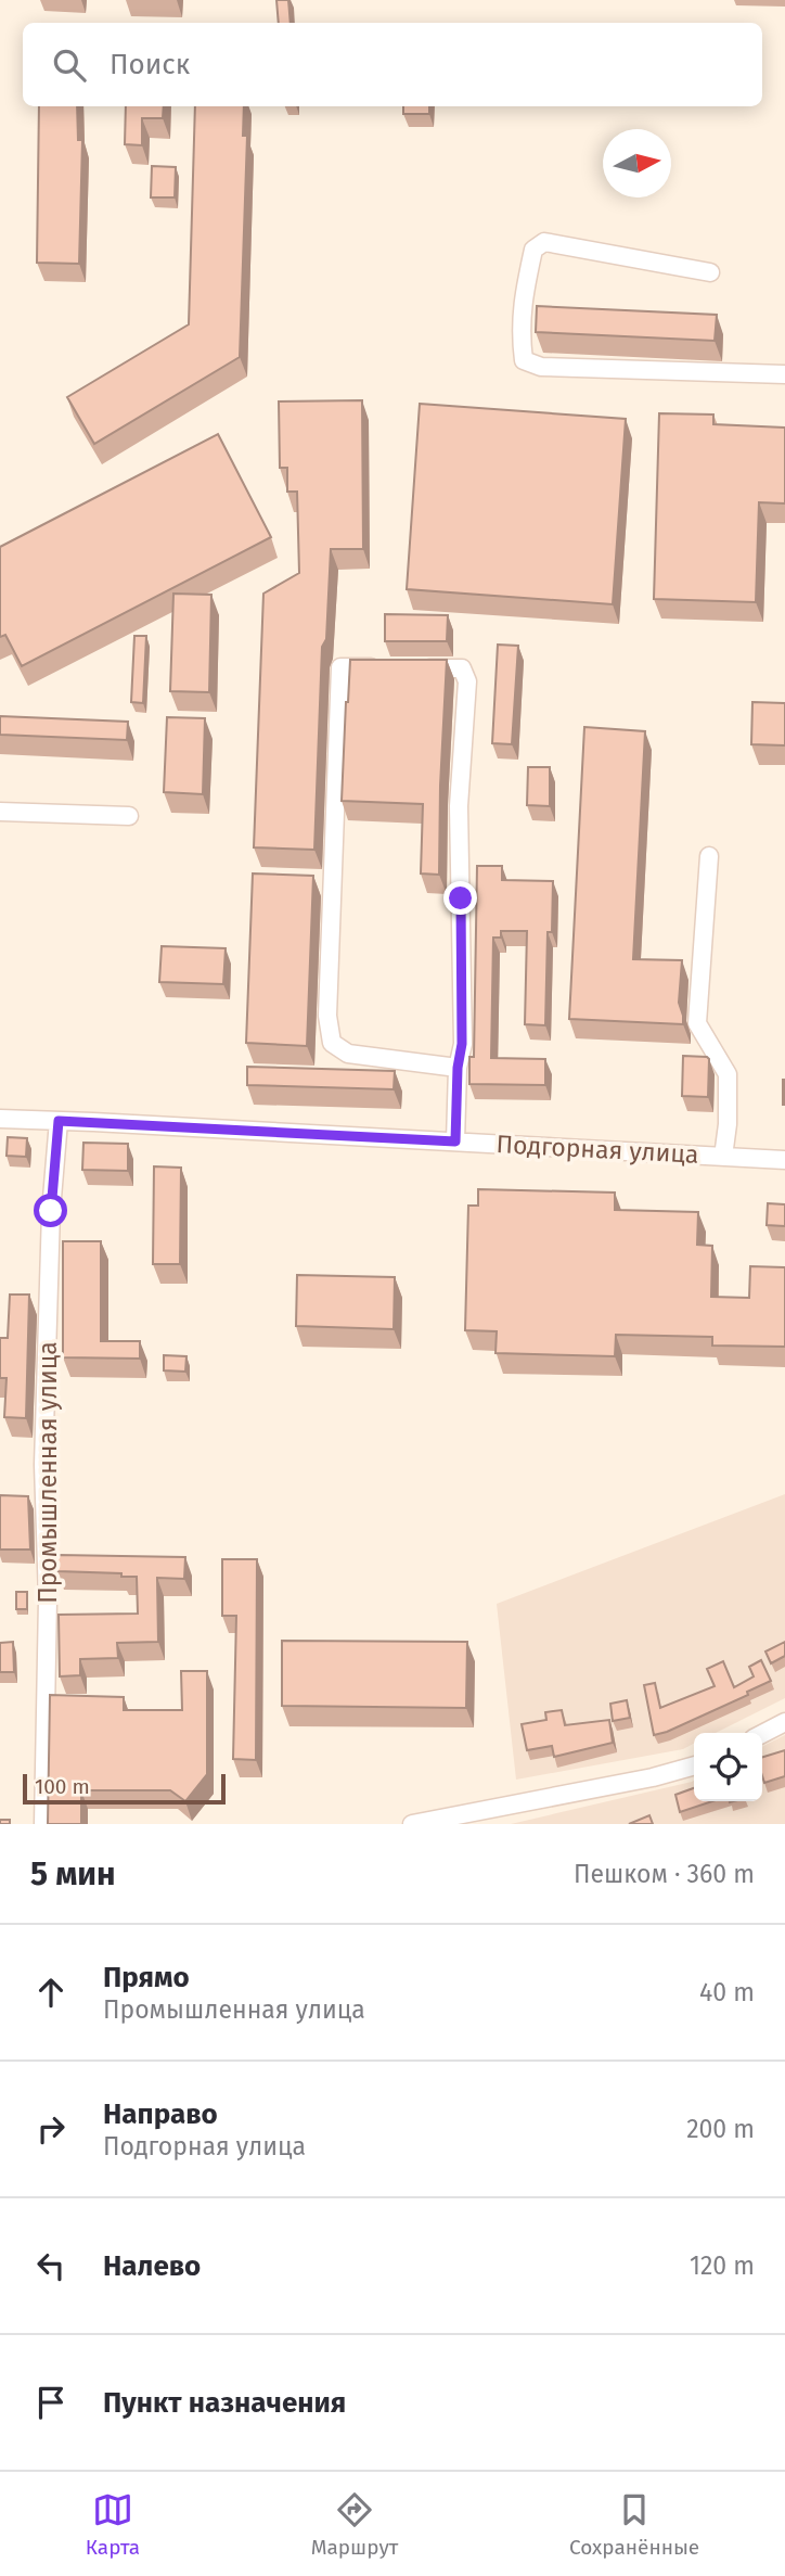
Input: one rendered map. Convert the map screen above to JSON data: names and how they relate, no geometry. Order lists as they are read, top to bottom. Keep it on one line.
{"streets":{"street":["Подгорная улица","Промышленная улица"]},"crossings":[["Подгорная улица","Промышленная улица"]],"scale_bar":"100 m","north":"right","page":{"search":"Поиск","scale":"100 m","heading":["5 мин","Пешком · 360 m"],"list":[["Прямо","Промышленная улица","40 m"],["Направо","Подгорная улица","200 m"],["Налево","120 m"],"Пункт назначения"],"nav":["Карта","Маршрут","Сохранённые"]}}
